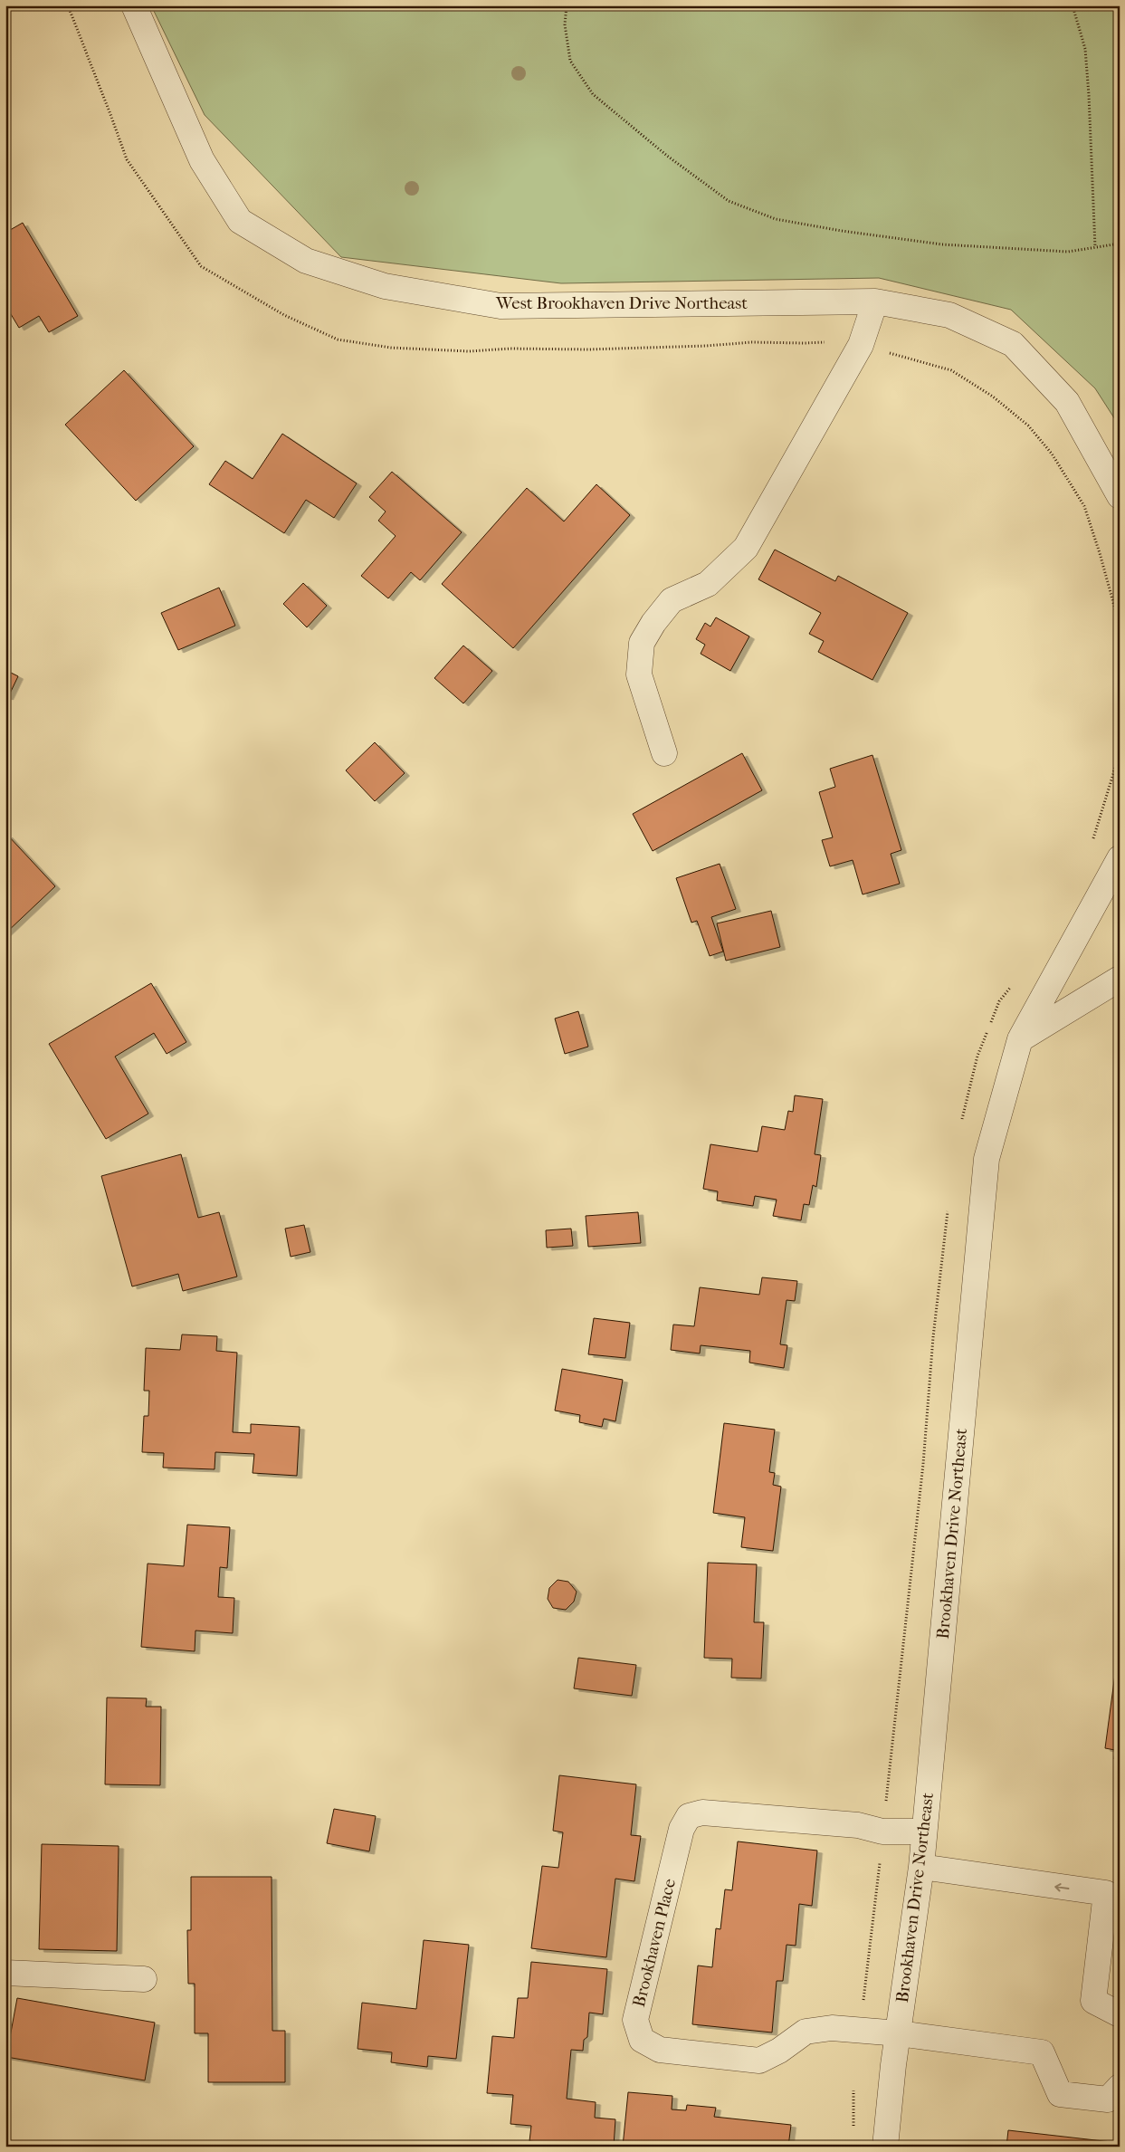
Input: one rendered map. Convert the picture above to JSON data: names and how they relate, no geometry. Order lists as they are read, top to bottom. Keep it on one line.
{"streets":{"street":["West Brookhaven Drive Northeast","Brookhaven Drive Northeast","Brookhaven Place"]},"crossings":[["Brookhaven Drive Northeast","Brookhaven Place"]]}
